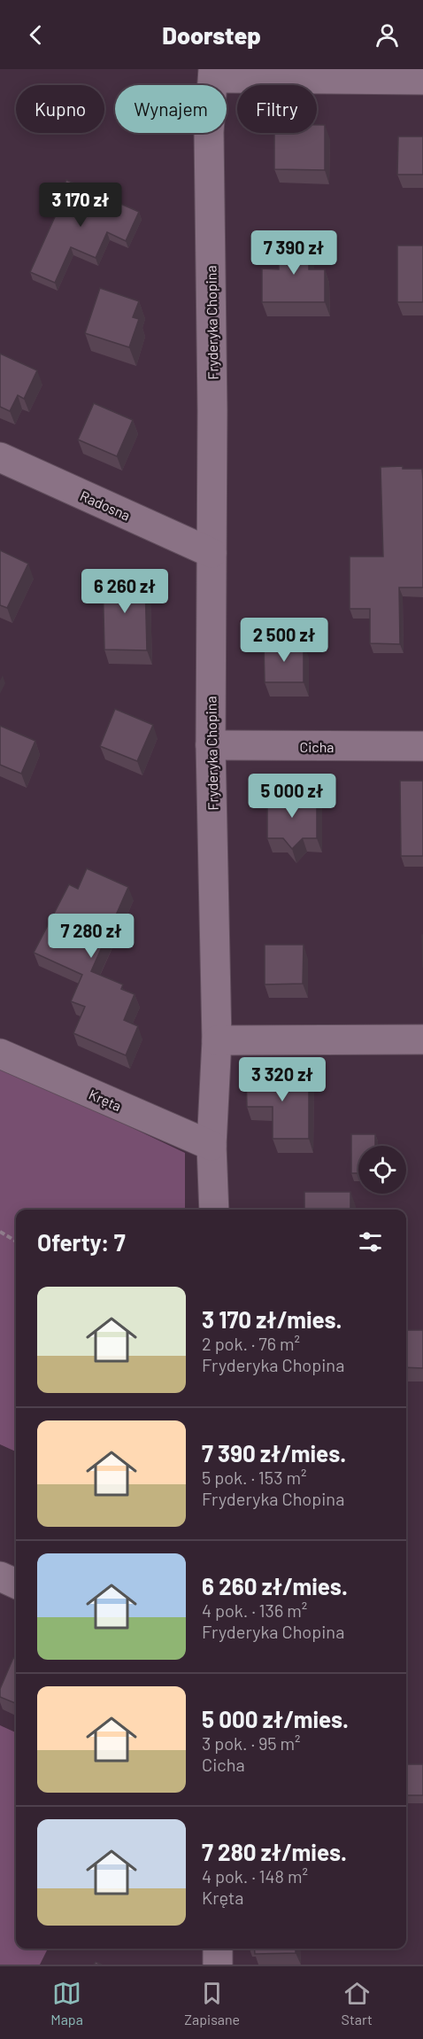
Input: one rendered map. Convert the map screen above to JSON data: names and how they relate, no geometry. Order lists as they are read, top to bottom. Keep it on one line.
{"streets":{"street":["Fryderyka Chopina","Radosna","Cicha","Kręta"]},"crossings":[["Fryderyka Chopina","Radosna"],["Fryderyka Chopina","Cicha"],["Fryderyka Chopina","Kręta"]],"page":{"header":"Doorstep","chip":["Kupno","Wynajem","Filtry"],"price":["3 170 zł","7 390 zł","6 260 zł","2 500 zł","5 000 zł","7 280 zł","3 320 zł"],"heading":"Oferty: 7","list":[{"name":"3 170 zł/mies.","note":"2 pok. · 76 m² · Fryderyka Chopina"},{"name":"7 390 zł/mies.","note":"5 pok. · 153 m² · Fryderyka Chopina"},{"name":"6 260 zł/mies.","note":"4 pok. · 136 m² · Fryderyka Chopina"},{"name":"5 000 zł/mies.","note":"3 pok. · 95 m² · Cicha"},{"name":"7 280 zł/mies.","note":"4 pok. · 148 m² · Kręta"}],"tabs":["Mapa","Zapisane","Start"]}}
